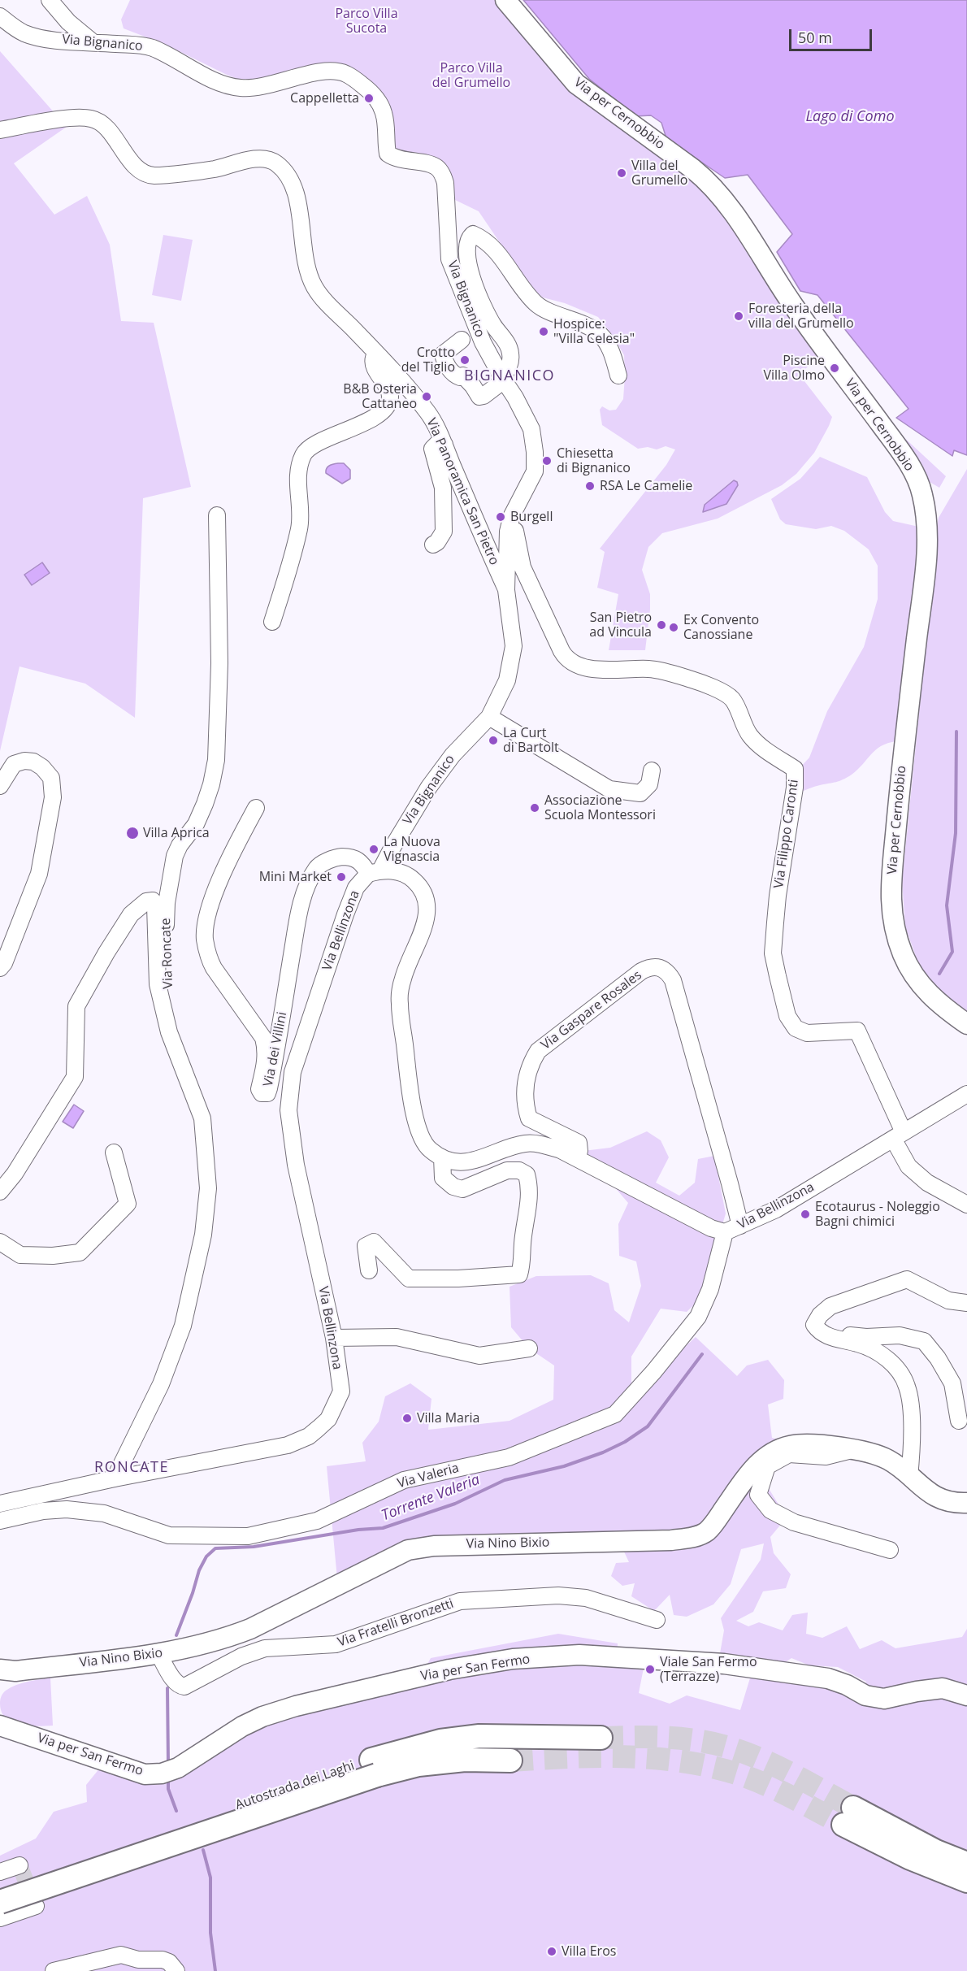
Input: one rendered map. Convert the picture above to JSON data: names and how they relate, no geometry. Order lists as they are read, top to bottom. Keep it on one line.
{"streets":{"highway":["Autostrada dei Laghi"],"main road":["Via per Cernobbio","Via Nino Bixio","Via per San Fermo"],"street":["Via Bignanico","Via Panoramica San Pietro","Via Filippo Caronti","Via Bellinzona","Via Roncate","Via Gaspare Rosales","Via dei Villini","Via Valeria","Via Fratelli Bronzetti"]},"crossings":[["Via Bignanico","Via Panoramica San Pietro"],["Via Bignanico","Via Filippo Caronti"],["Via Bignanico","Via Bellinzona"],["Via Bignanico","Via dei Villini"],["Via Filippo Caronti","Via Bellinzona"],["Via Bellinzona","Via Gaspare Rosales"],["Via Bellinzona","Via dei Villini"],["Via Bellinzona","Via Valeria"],["Via Nino Bixio","Via Fratelli Bronzetti"]],"districts":["BIGNANICO","RONCATE"],"water":["Lago di Como","Torrente Valeria"],"parks":["Parco Villa Sucota","Parco Villa del Grumello"],"places":["Cappelletta","Villa del Grumello","Foresteria della villa del Grumello","Hospice: \"Villa Celesia\"","Crotto del Tiglio","Piscine Villa Olmo","B&B Osteria Cattaneo","Chiesetta di Bignanico","RSA Le Camelie","Burgell","San Pietro ad Vincula","Ex Convento Canossiane","La Curt di Bartolt","Associazione Scuola Montessori","Villa Aprica","La Nuova Vignascia","Mini Market","Ecotaurus - Noleggio Bagni chimici","Villa Maria","Viale San Fermo (Terrazze)","Villa Eros"],"scale_bar":"50 m"}
